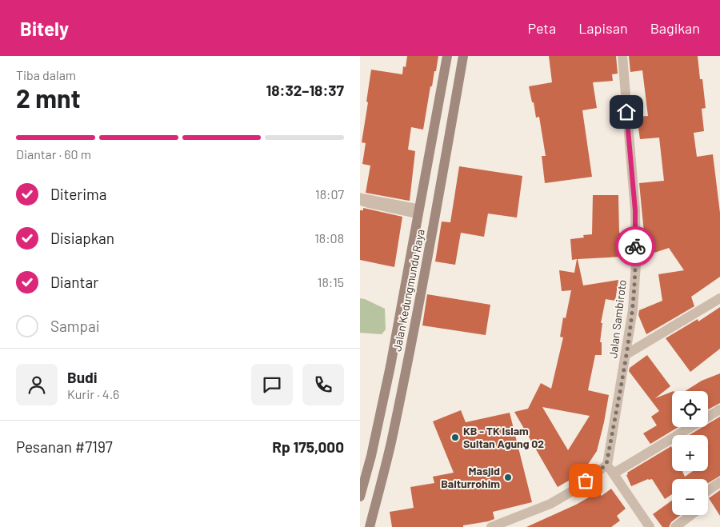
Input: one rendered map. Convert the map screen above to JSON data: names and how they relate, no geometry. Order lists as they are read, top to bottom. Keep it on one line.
{"streets":{"main road":["Jalan Kedungmundu Raya"],"street":["Jalan Sambiroto"]},"places":["KB - TK Islam Sultan Agung 02","Masjid Baiturrohim"],"page":{"header":"Bitely","nav":["Peta","Lapisan","Bagikan"],"heading":["2 mnt","Tiba dalam","18:32–18:37"],"panel":["Budi","Kurir · 4.6","Pesanan #7197","Rp 175,000"],"bar":"Diantar · 60 m","list":[["Diterima","18:07"],["Disiapkan","18:08"],["Diantar","18:15"],"Sampai"],"map_buttons":["+","−"]}}
